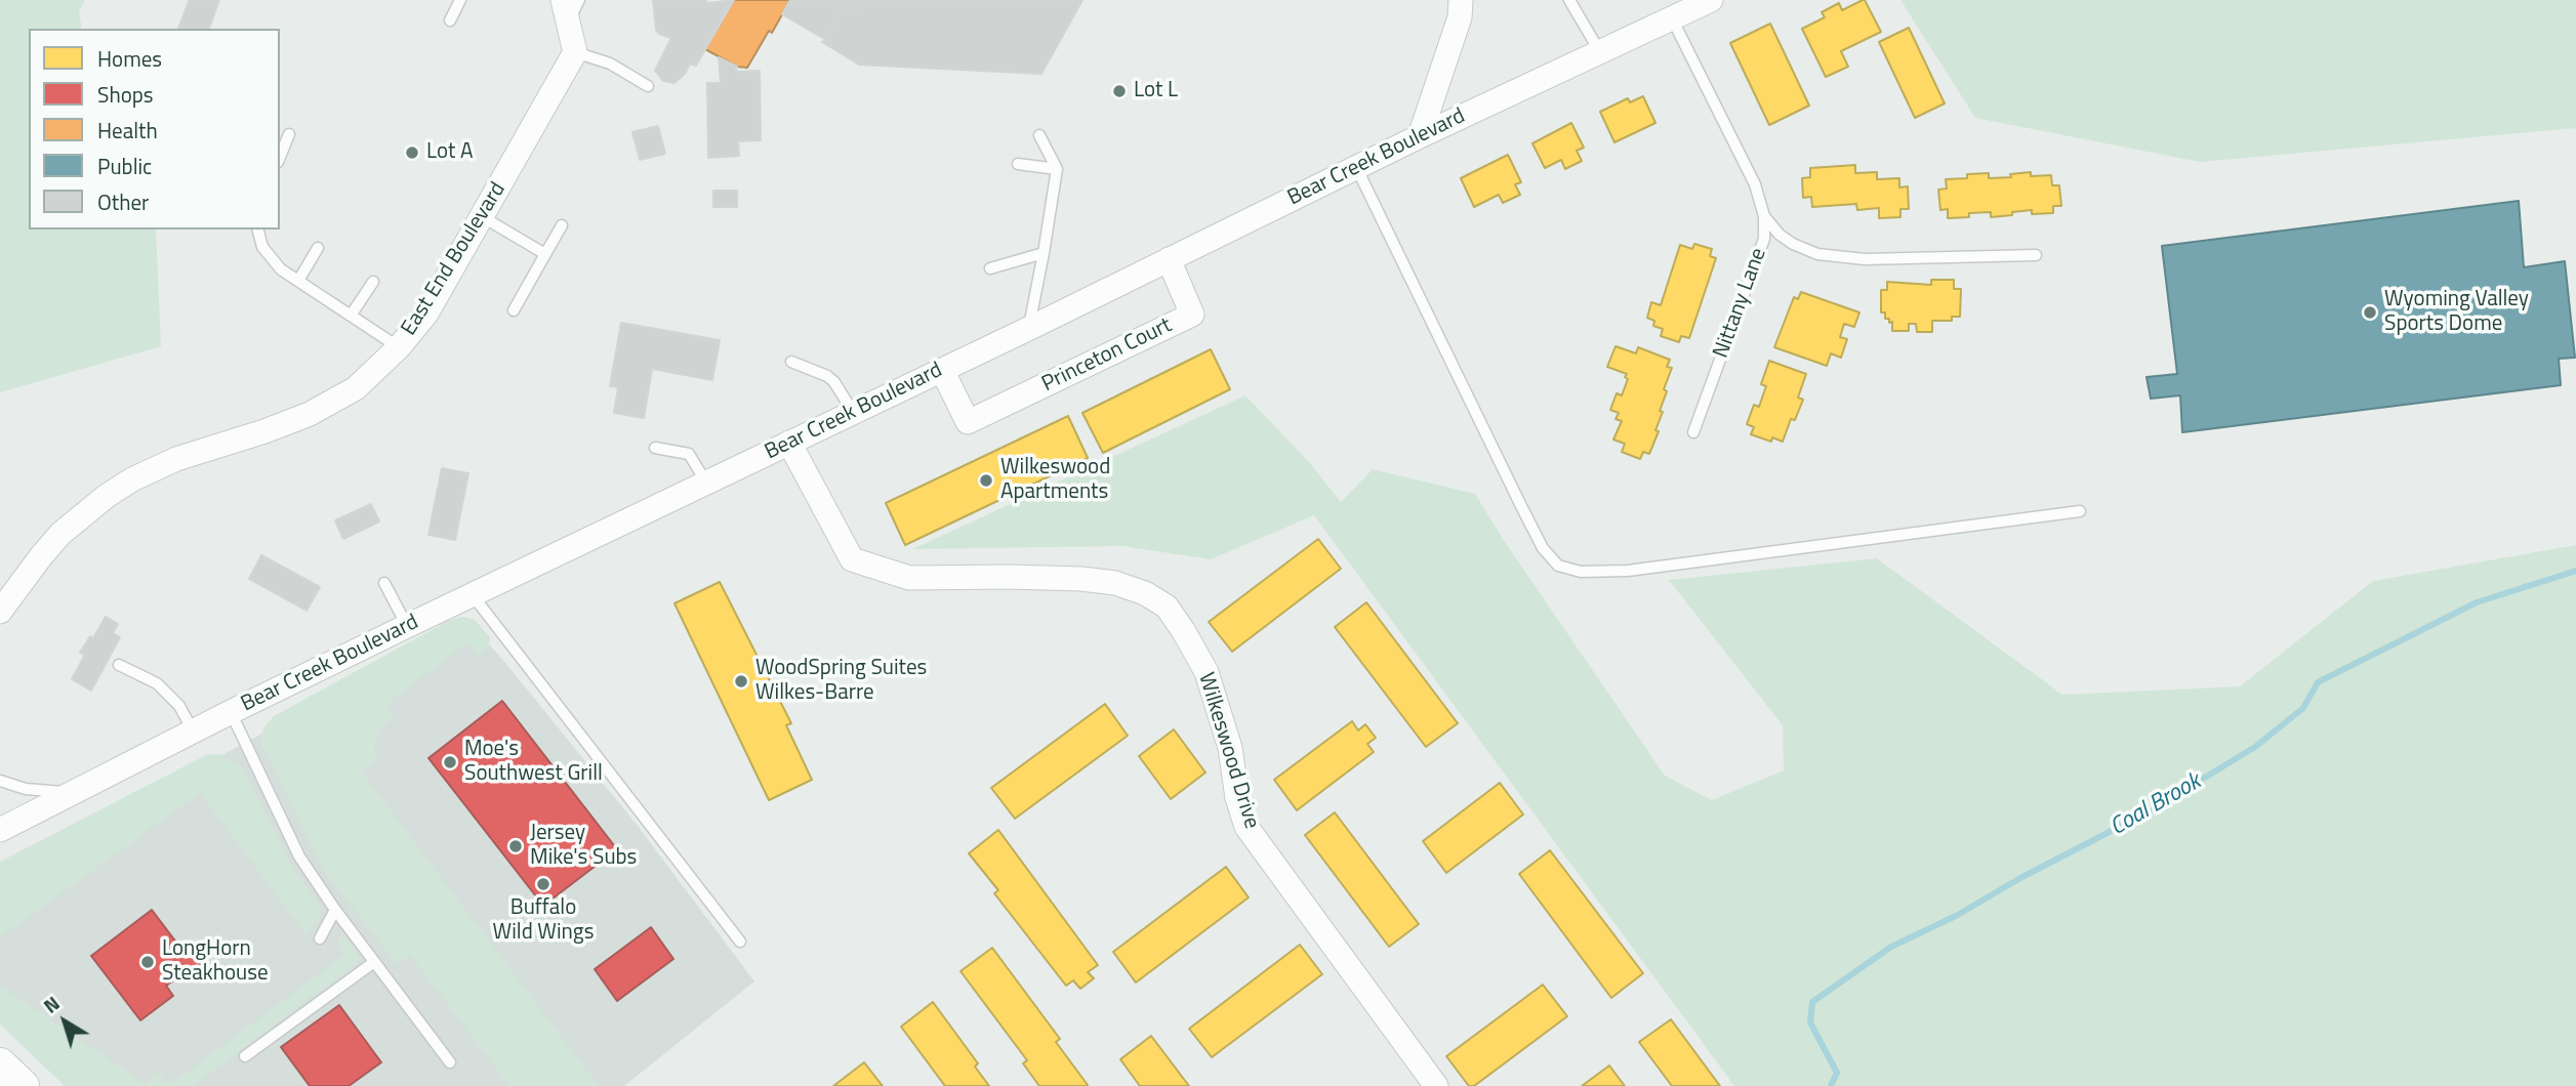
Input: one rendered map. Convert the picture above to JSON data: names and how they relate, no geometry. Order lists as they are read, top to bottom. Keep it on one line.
{"streets":{"street":["Bear Creek Boulevard","East End Boulevard","Princeton Court","Wilkeswood Drive"],"lane":["Nittany Lane"]},"crossings":[["Bear Creek Boulevard","Nittany Lane"],["Bear Creek Boulevard","Princeton Court"],["Bear Creek Boulevard","Wilkeswood Drive"]],"water":["Coal Brook"],"places":["Lot L","Lot A","Wyoming Valley Sports Dome","Wilkeswood Apartments","WoodSpring Suites Wilkes-Barre","Moe's Southwest Grill","Jersey Mike's Subs","Buffalo Wild Wings","LongHorn Steakhouse"],"legend":["Homes","Shops","Health","Public","Other"],"north":"top left"}
